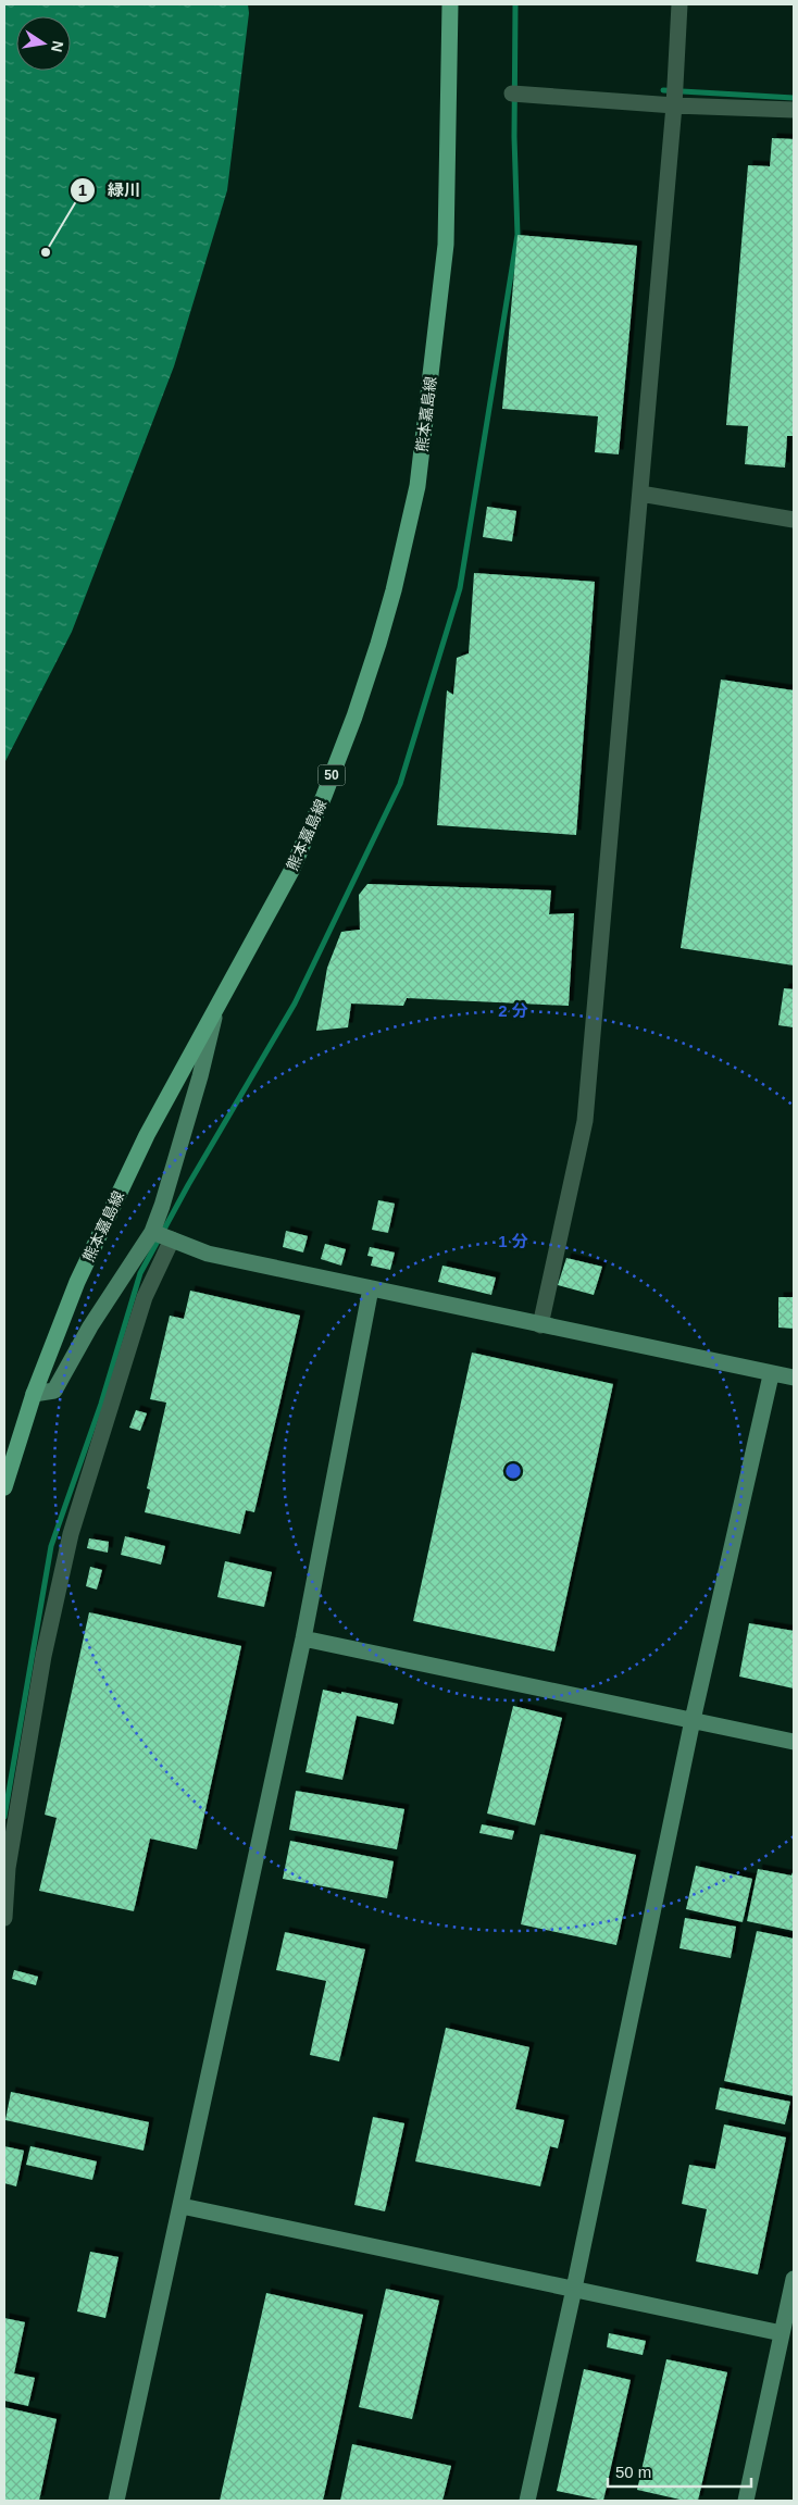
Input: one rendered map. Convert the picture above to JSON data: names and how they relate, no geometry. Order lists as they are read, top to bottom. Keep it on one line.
{"streets":{"main road":["熊本嘉島線","50"]},"places":["緑川"],"scale_bar":"50 m","north":"right","rings":["2 分","1 分"]}
